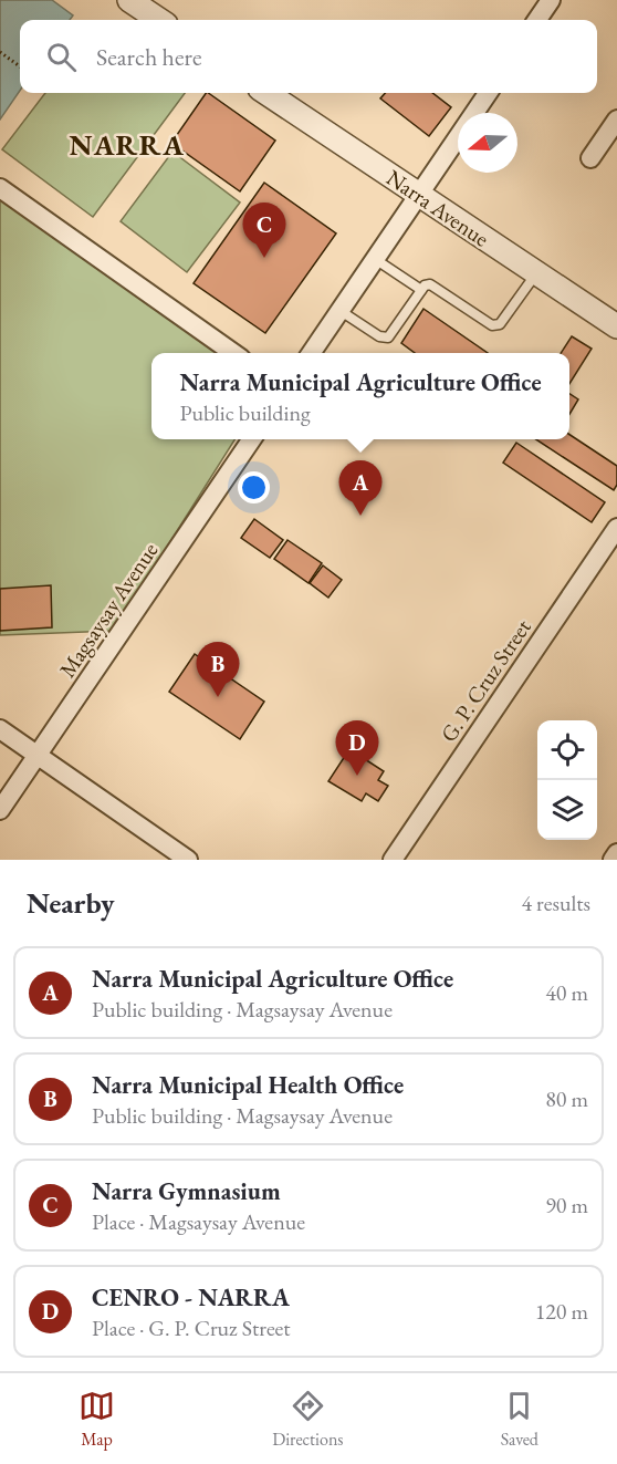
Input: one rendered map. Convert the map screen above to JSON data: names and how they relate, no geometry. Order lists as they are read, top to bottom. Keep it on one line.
{"streets":{"street":["Narra Avenue","Magsaysay Avenue","G. P. Cruz Street"]},"districts":["NARRA"],"north":"left","page":{"search":"Search here","pins":["C","A","B","D"],"popup":["Narra Municipal Agriculture Office","Public building"],"heading":["Nearby","4 results"],"list":[{"mark":"A","name":"Narra Municipal Agriculture Office","note":"Public building · Magsaysay Avenue","value":"40 m"},{"mark":"B","name":"Narra Municipal Health Office","note":"Public building · Magsaysay Avenue","value":"80 m"},{"mark":"C","name":"Narra Gymnasium","note":"Place · Magsaysay Avenue","value":"90 m"},{"mark":"D","name":"CENRO - NARRA","note":"Place · G. P. Cruz Street","value":"120 m"}],"nav":["Map","Directions","Saved"]}}
